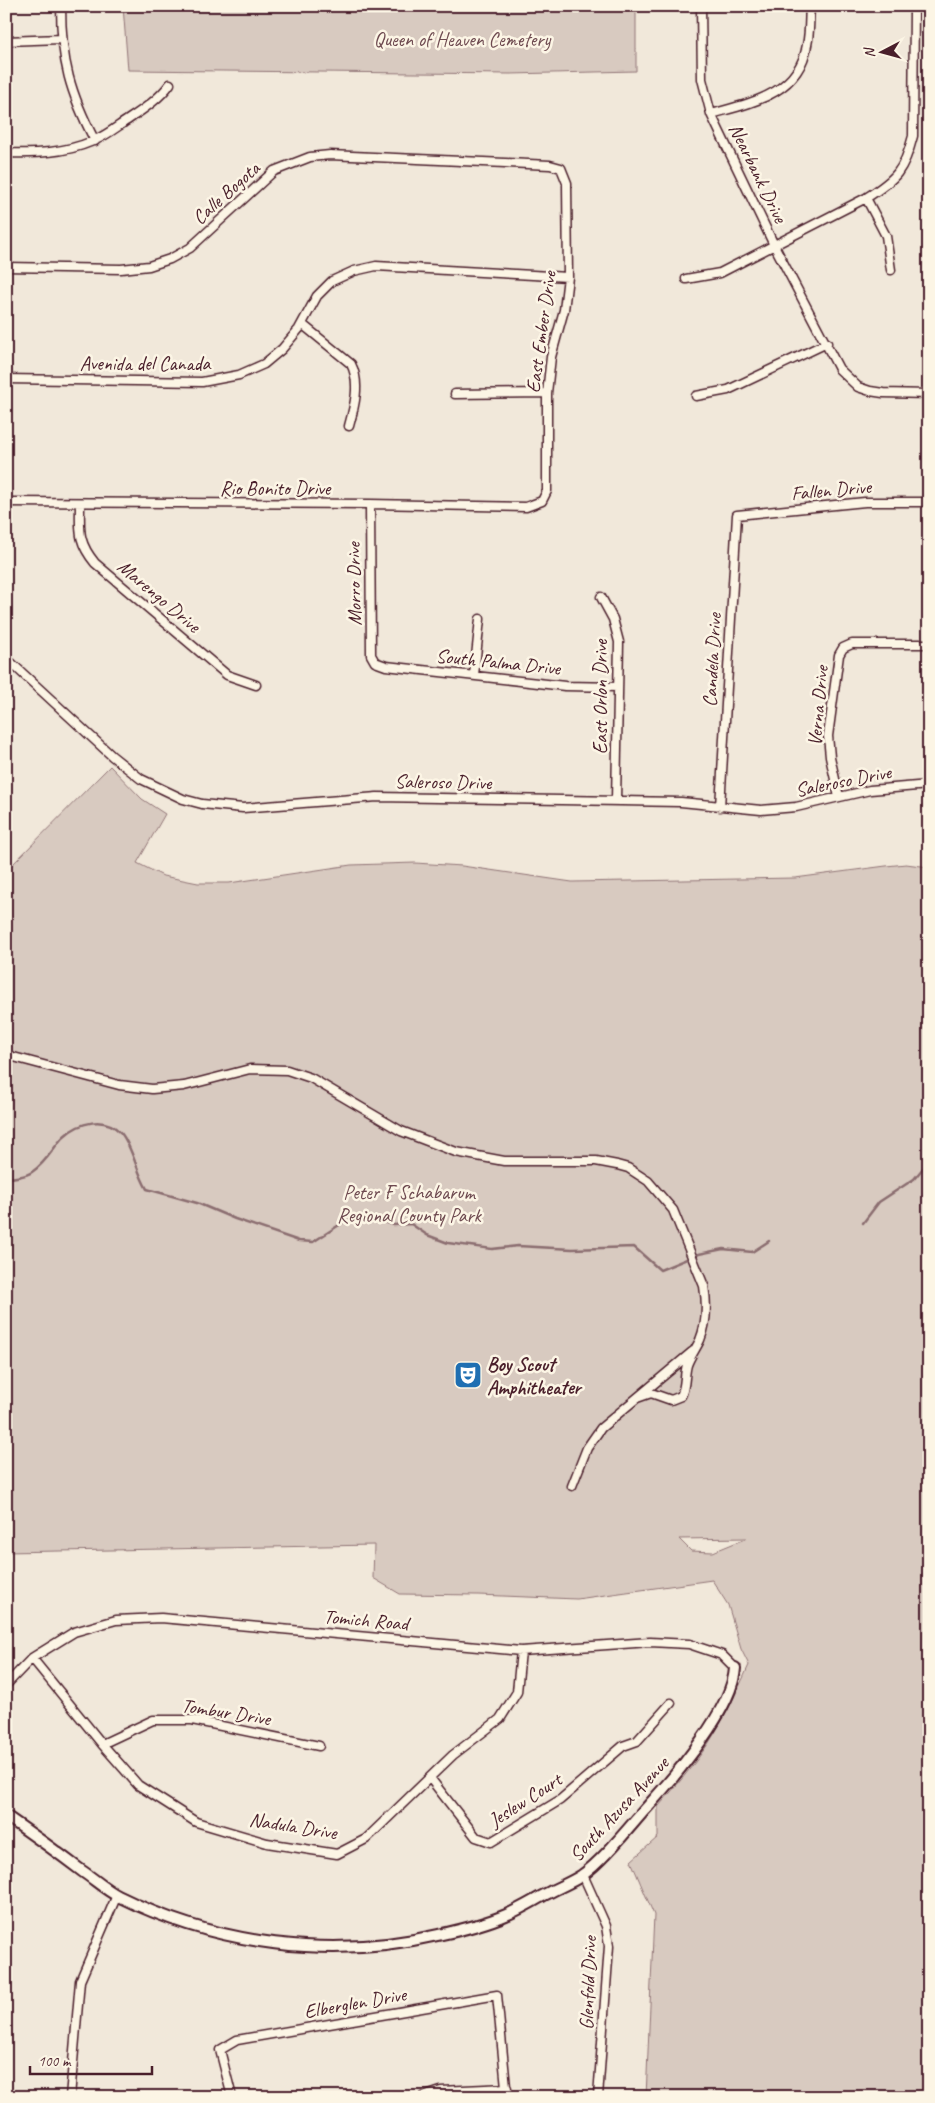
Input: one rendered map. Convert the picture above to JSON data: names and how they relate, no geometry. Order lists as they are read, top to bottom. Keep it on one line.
{"streets":{"street":["Nearbank Drive","Calle Bogota","East Ember Drive","Avenida del Canada","Rio Bonito Drive","Fallen Drive","Morro Drive","Marengo Drive","Candela Drive","South Palma Drive","East Orlon Drive","Verna Drive","Saleroso Drive","Tomich Road","Tombur Drive","Jeslew Court","South Azusa Avenue","Nadula Drive","Glenfold Drive","Elberglen Drive"]},"crossings":[["Calle Bogota","East Ember Drive"],["East Ember Drive","Avenida del Canada"],["East Ember Drive","Rio Bonito Drive"],["Rio Bonito Drive","Morro Drive"],["Rio Bonito Drive","Marengo Drive"],["Fallen Drive","Candela Drive"],["Morro Drive","South Palma Drive"],["Candela Drive","Saleroso Drive"],["South Palma Drive","East Orlon Drive"],["East Orlon Drive","Saleroso Drive"],["Verna Drive","Saleroso Drive"],["Tomich Road","South Azusa Avenue"],["Tomich Road","Nadula Drive"],["Tombur Drive","Nadula Drive"],["Jeslew Court","Nadula Drive"],["South Azusa Avenue","Glenfold Drive"]],"parks":["Queen of Heaven Cemetery","Peter F Schabarum Regional County Park"],"places":{"theatre":["Boy Scout Amphitheater"]},"scale_bar":"100 m","north":"left"}
